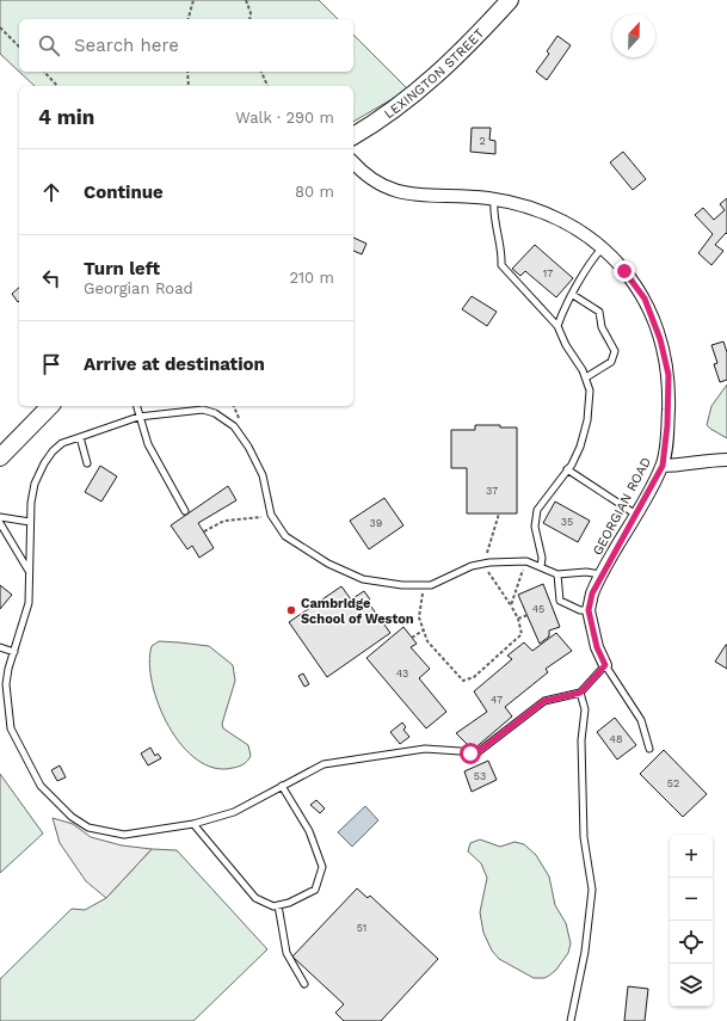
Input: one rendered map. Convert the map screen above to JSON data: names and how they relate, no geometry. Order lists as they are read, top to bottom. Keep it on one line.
{"streets":{"street":["LEXINGTON STREET","GEORGIAN ROAD"]},"places":["Cambridge School of Weston"],"house_numbers":["2","17","37","35","39","45","43","47","48","53","52","51"],"north":"top","page":{"search":"Search here","heading":["4 min","Walk · 290 m"],"list":[["Continue","80 m"],["Turn left","Georgian Road","210 m"],"Arrive at destination"],"map_buttons":["+","−"]}}
